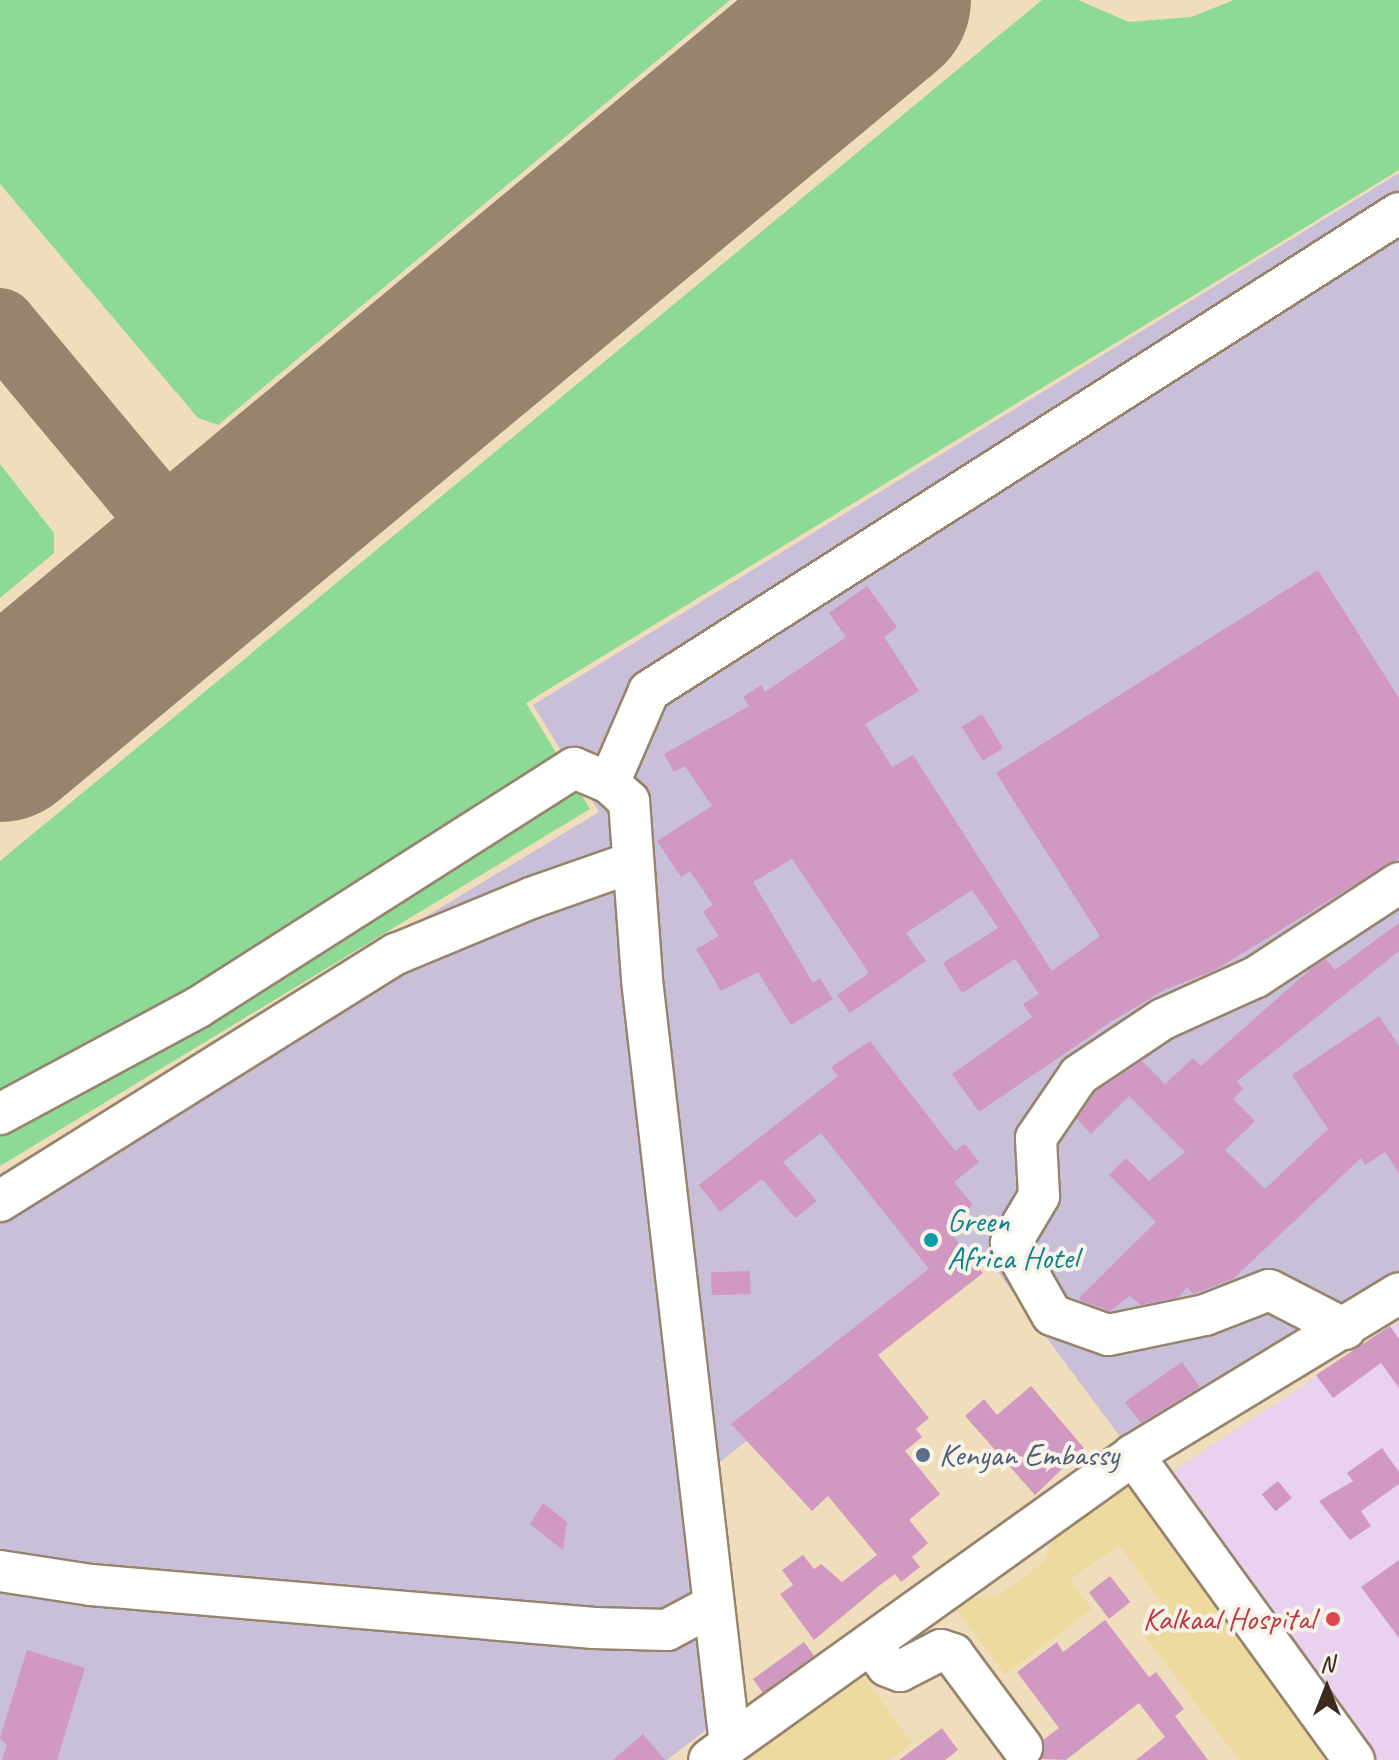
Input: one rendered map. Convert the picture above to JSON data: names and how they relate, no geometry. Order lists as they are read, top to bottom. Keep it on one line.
{"places":["Green Africa Hotel","Kenyan Embassy","Kalkaal Hospital"],"north":"top"}
